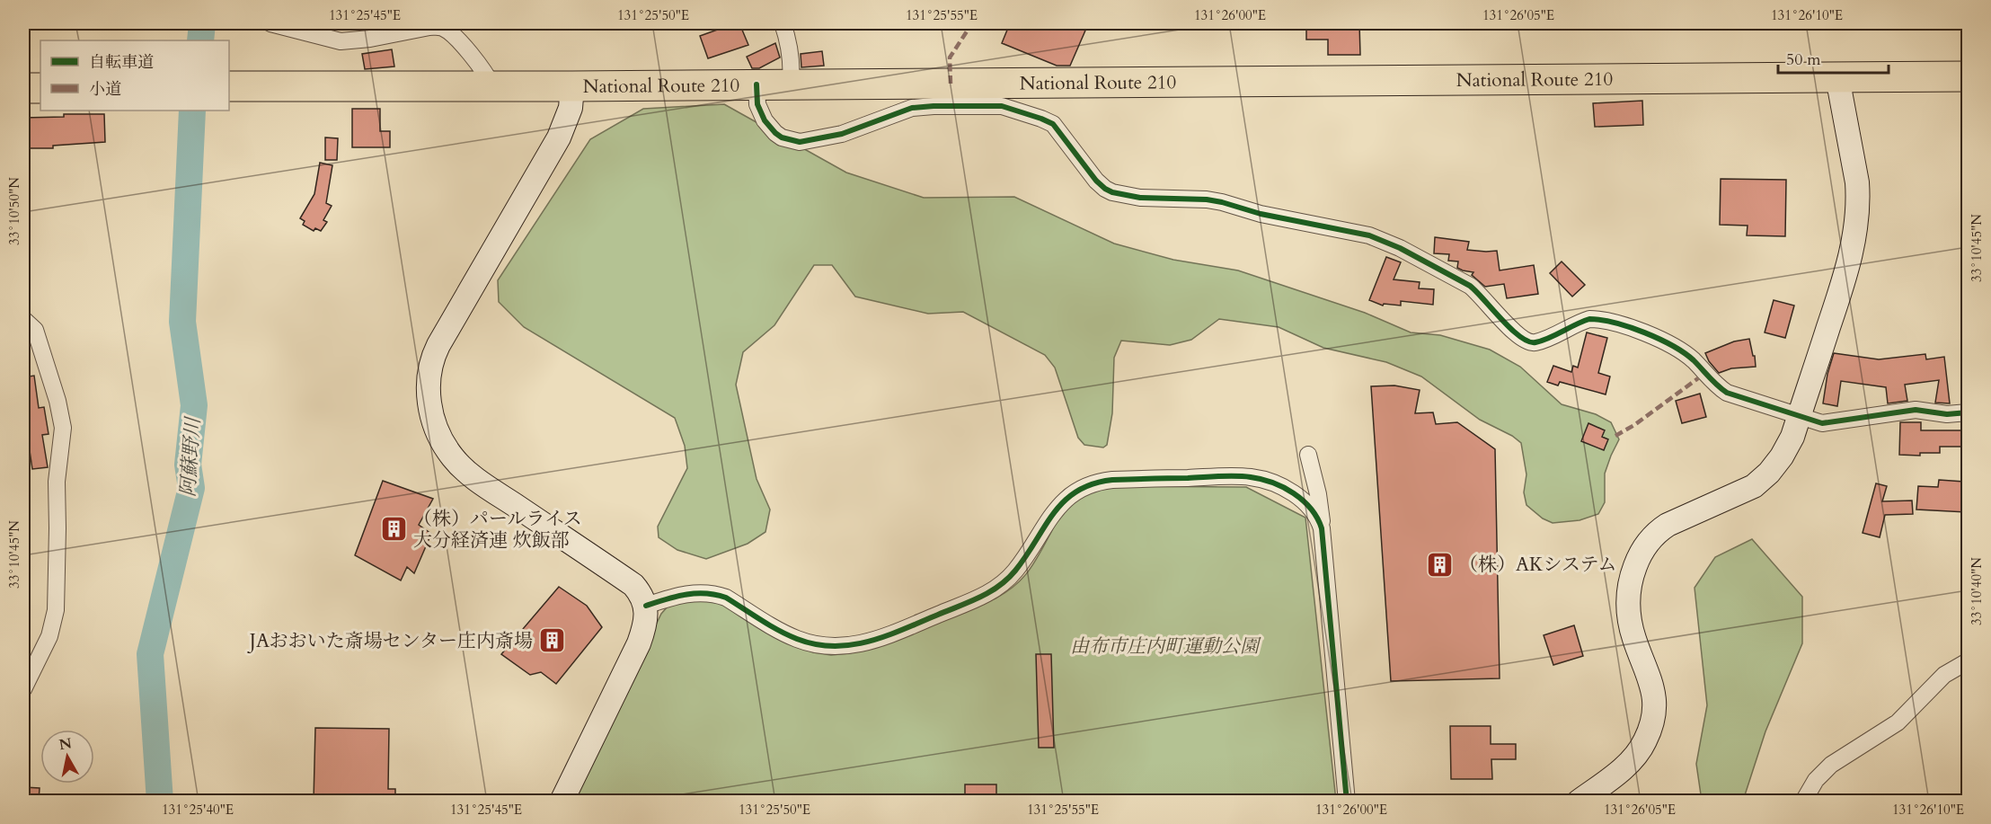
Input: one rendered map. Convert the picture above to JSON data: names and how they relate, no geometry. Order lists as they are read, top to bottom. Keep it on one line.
{"streets":{"highway":["National Route 210"]},"water":["阿蘇野川"],"parks":["由布市庄内町運動公園"],"places":{"building":["（株）パールライス 大分経済連 炊飯部","（株）AKシステム","JAおおいた斎場センター庄内斎場"]},"legend":["自転車道","小道"],"scale_bar":"50 m","north":"top","coordinates":["131°25'45\"E","131°25'50\"E","131°25'55\"E","131°26'00\"E","131°26'05\"E","131°26'10\"E","33°10'50\"N","33°10'45\"N","33°10'40\"N","131°25'40\"E"]}
